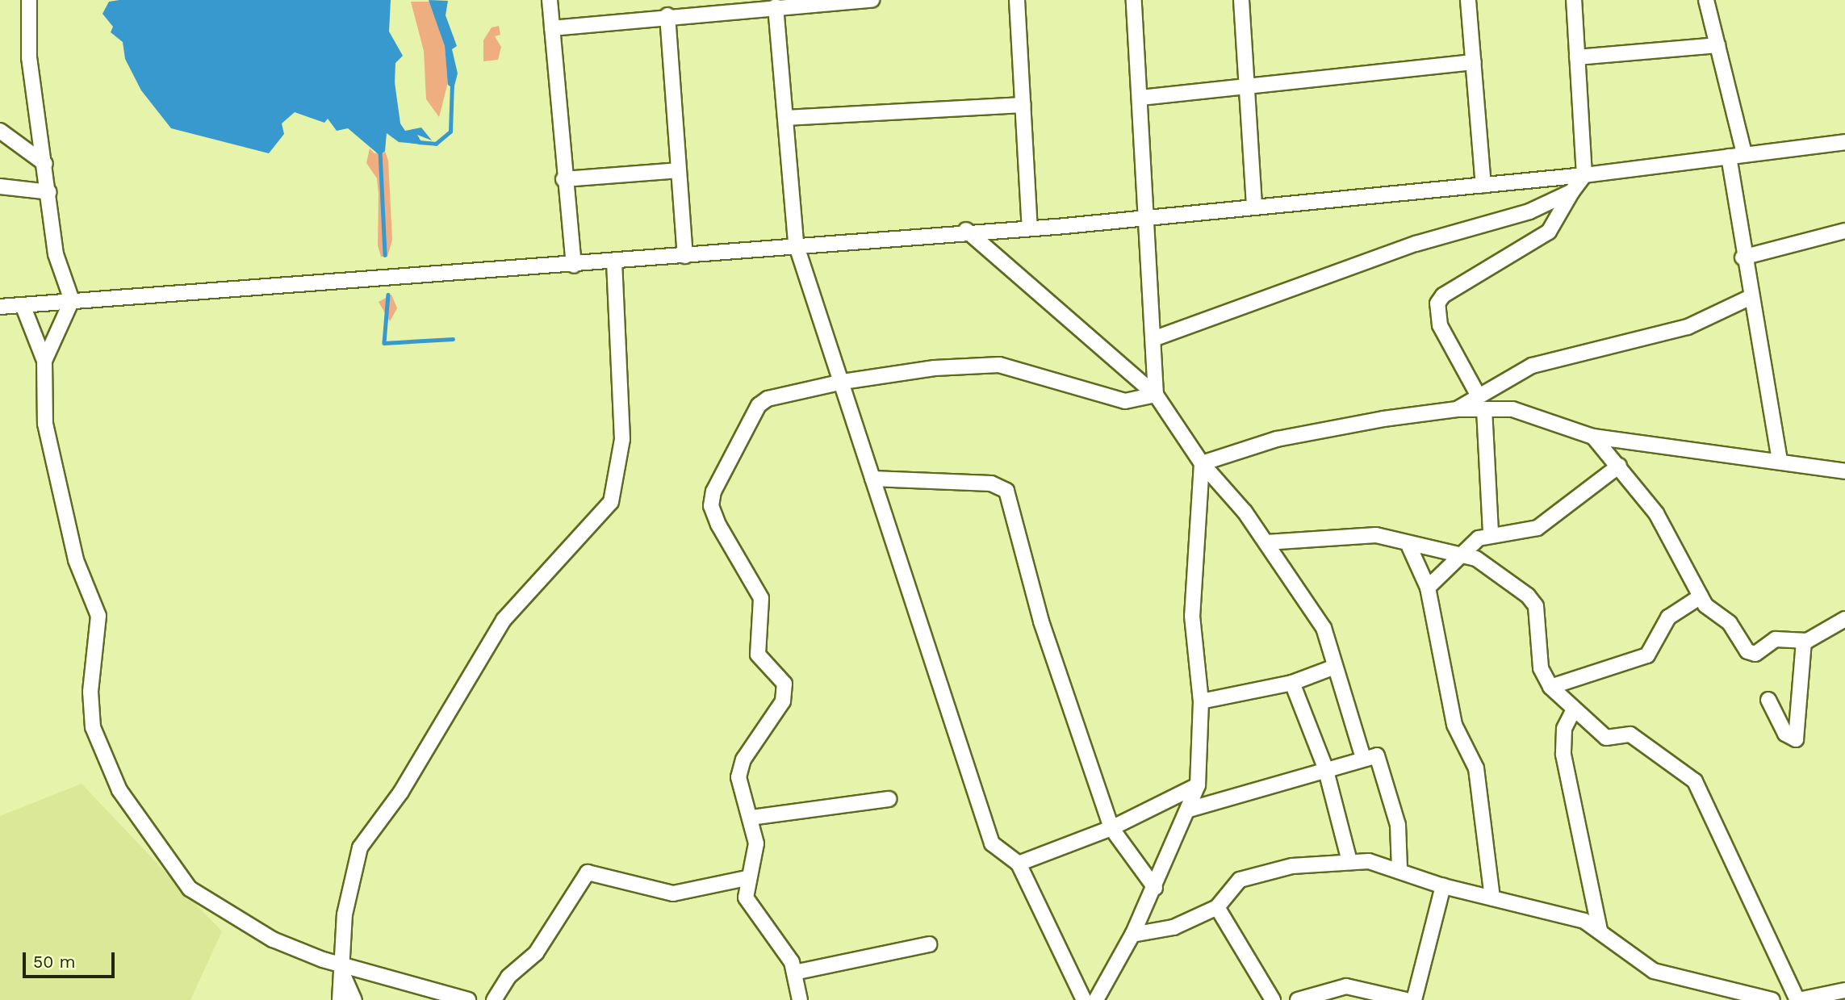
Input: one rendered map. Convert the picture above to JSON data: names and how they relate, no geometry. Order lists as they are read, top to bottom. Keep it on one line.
{"scale_bar":"50 m"}
